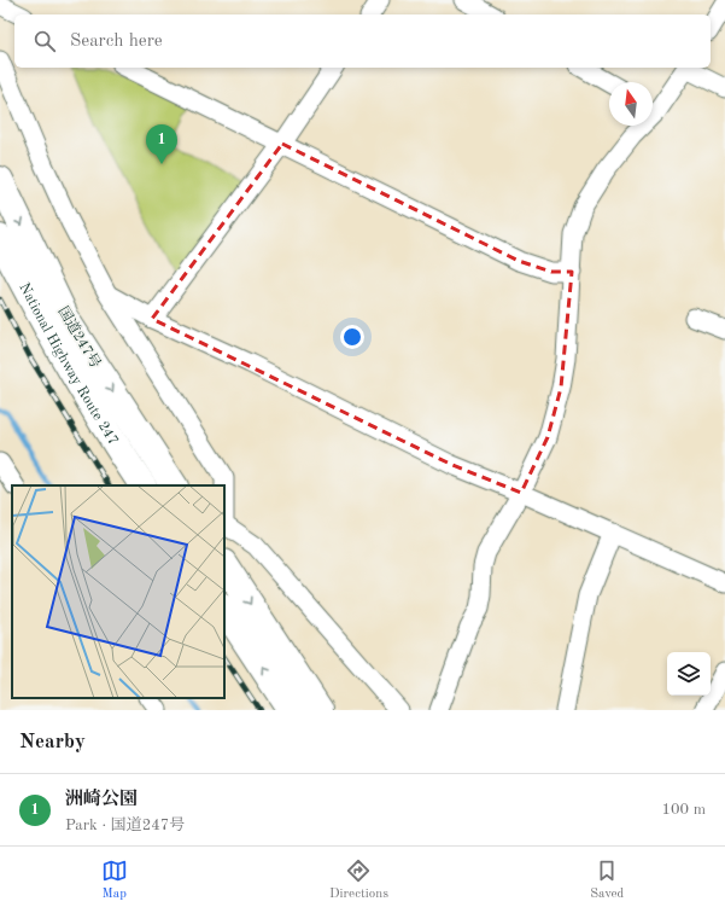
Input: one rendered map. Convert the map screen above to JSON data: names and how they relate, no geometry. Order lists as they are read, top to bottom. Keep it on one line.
{"streets":{"highway":["国道247号","National Highway Route 247"]},"one_way":["国道247号"],"north":"top","page":{"search":"Search here","pins":"1","heading":"Nearby","list":[{"mark":"1","name":"洲崎公園","note":"Park · 国道247号","value":"100 m"}],"nav":["Map","Directions","Saved"]}}
